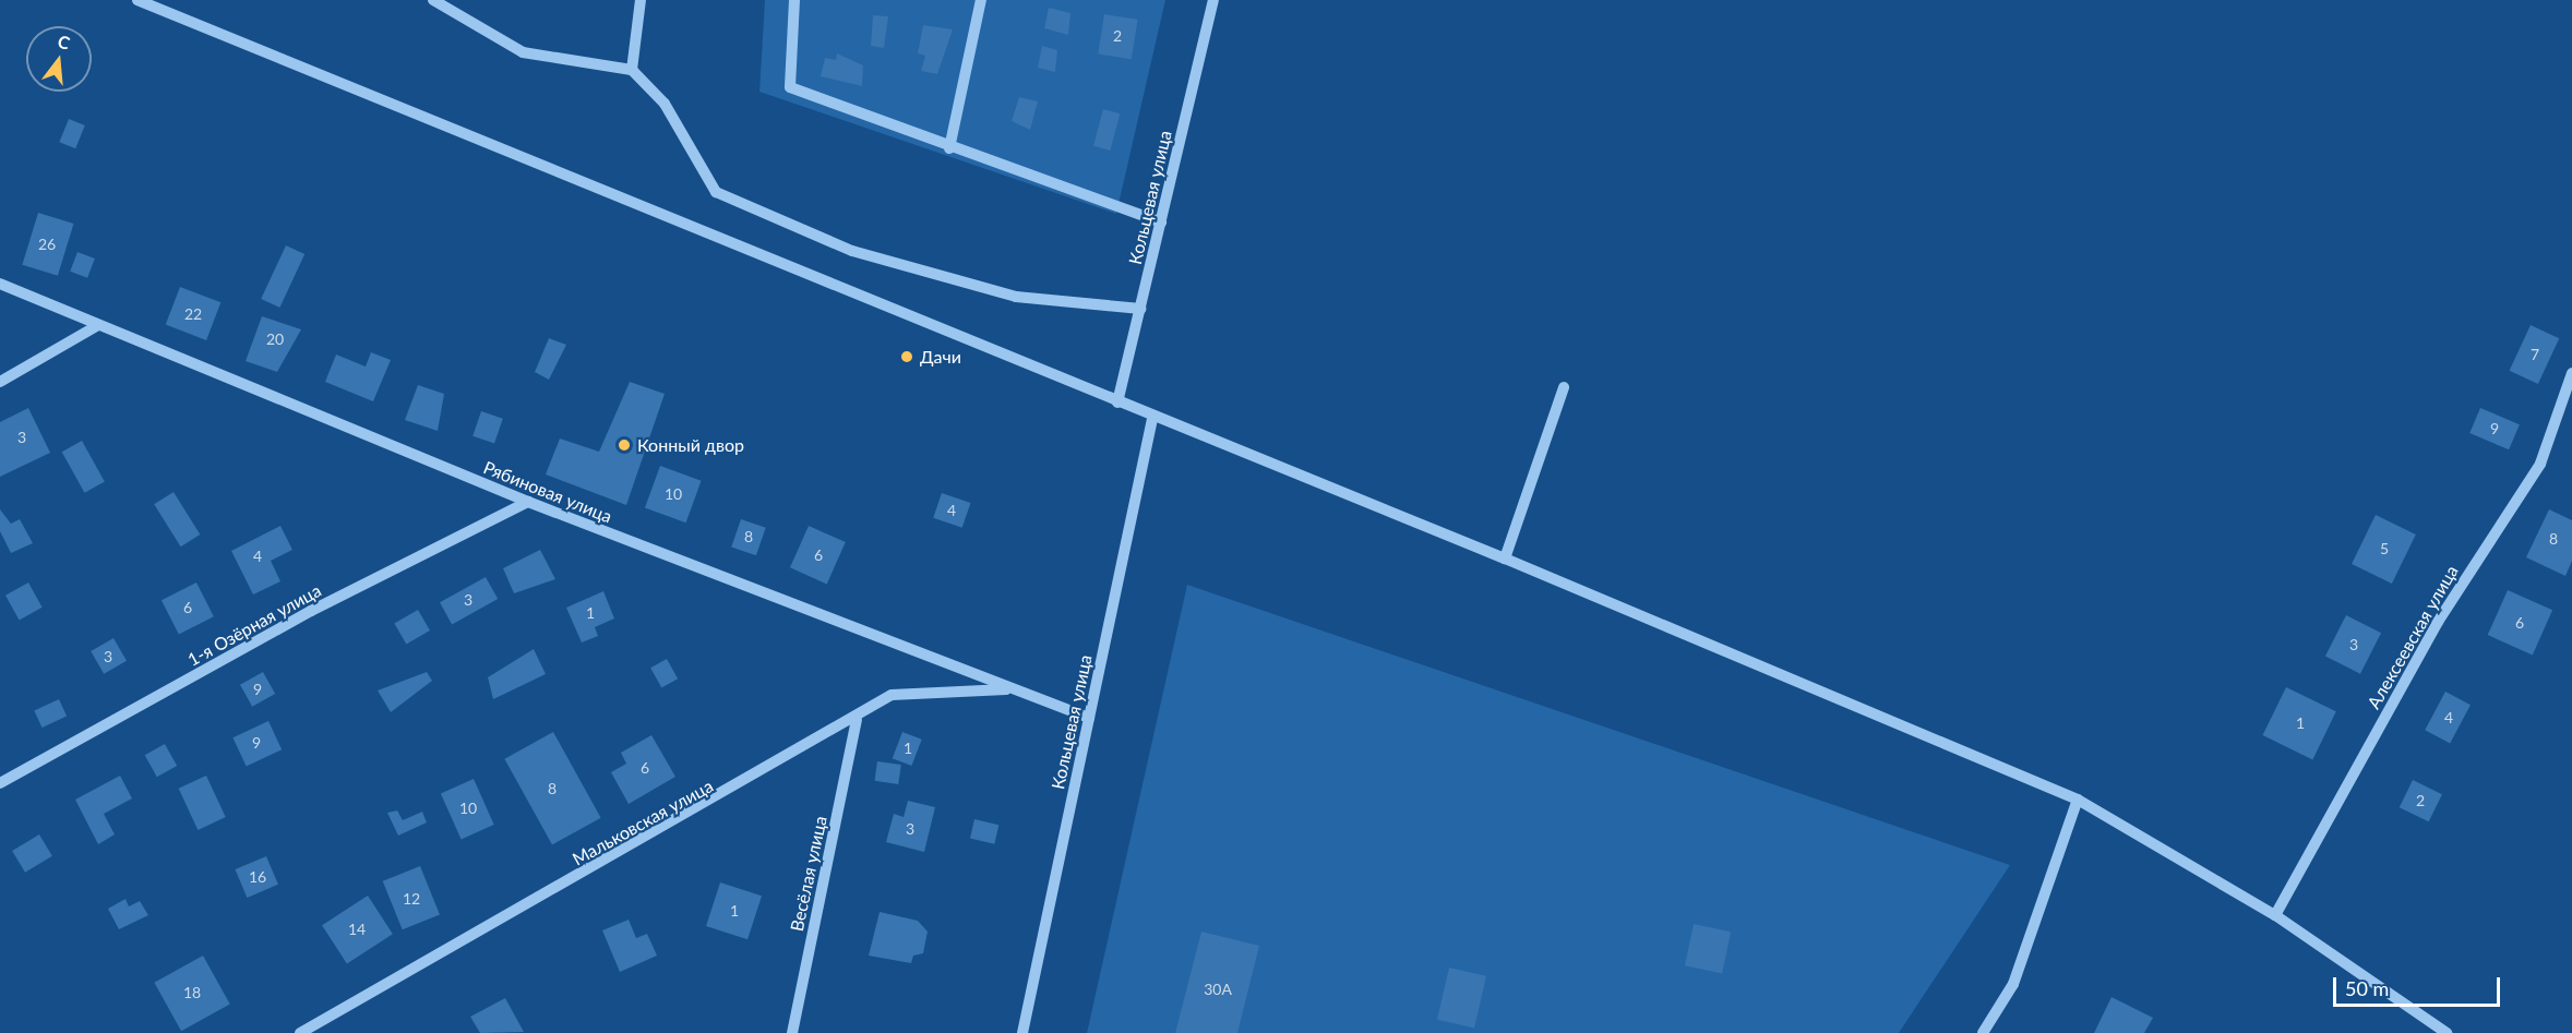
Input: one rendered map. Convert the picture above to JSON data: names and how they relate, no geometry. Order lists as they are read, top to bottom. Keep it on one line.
{"streets":{"street":["Кольцевая улица","Рябиновая улица","1-я Озёрная улица","Алексеевская улица","Мальковская улица","Весёлая улица"]},"crossings":[["Кольцевая улица","Рябиновая улица"],["Рябиновая улица","1-я Озёрная улица"],["Рябиновая улица","Мальковская улица"],["Мальковская улица","Весёлая улица"]],"places":["Дачи","Конный двор"],"house_numbers":["2","26","22","20","7","9","3","10","4","8","8","5","6","4","3","6","1","6","3","3","9","4","1","9","1","6","8","2","10","3","16","12","1","14","30А","18"],"scale_bar":"50 m","north":"top"}
